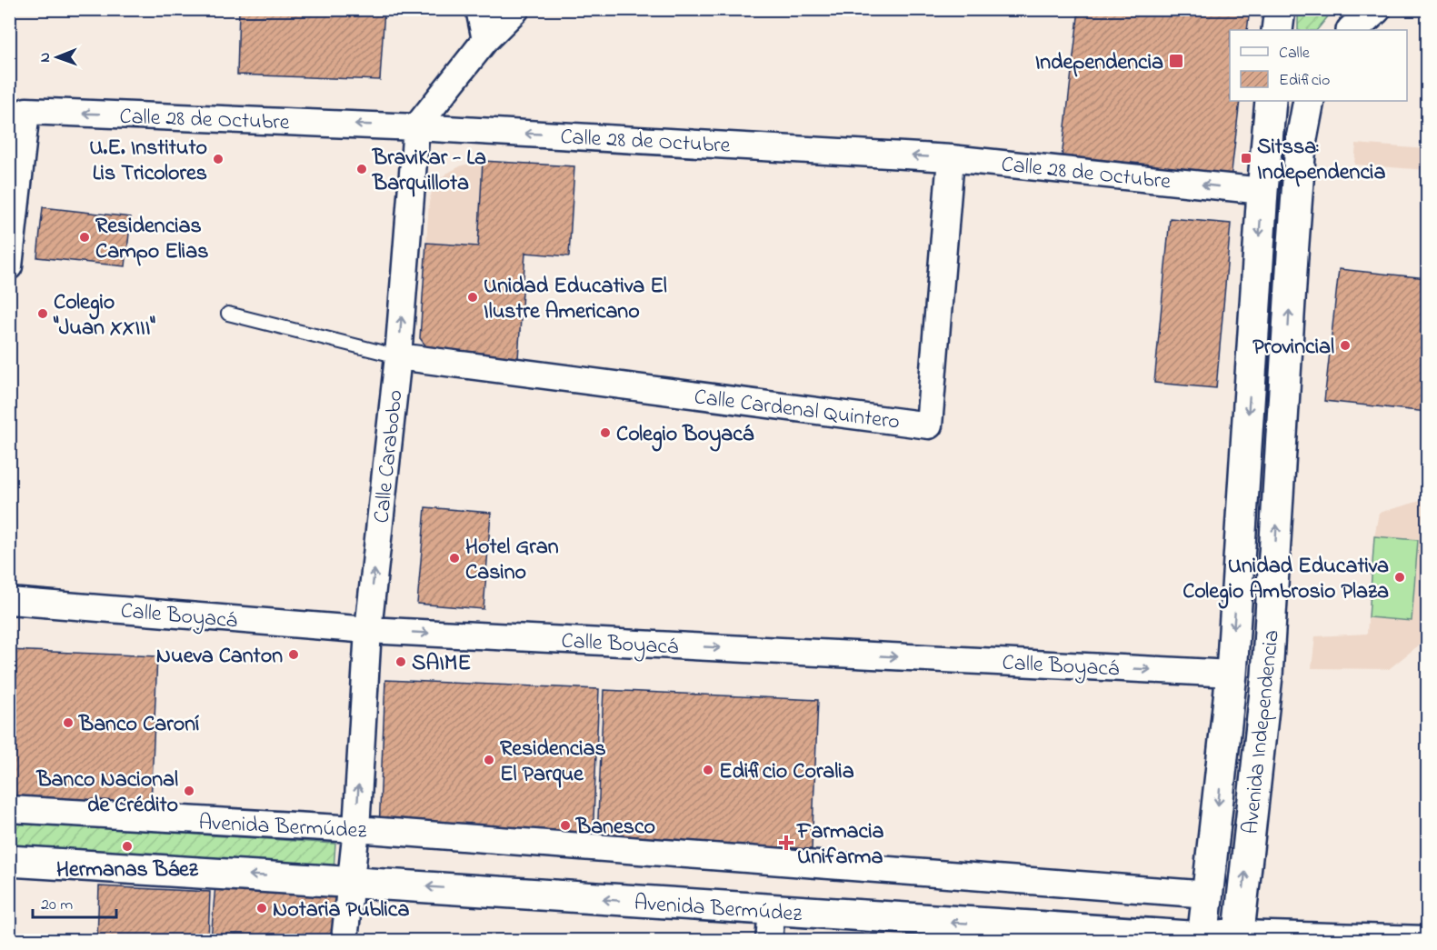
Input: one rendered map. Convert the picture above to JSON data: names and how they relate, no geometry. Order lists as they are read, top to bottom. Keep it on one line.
{"streets":{"street":["Calle 28 de Octubre","Calle Cardenal Quintero","Calle Carabobo","Calle Boyacá","Avenida Independencia","Avenida Bermúdez"]},"crossings":[["Calle 28 de Octubre","Calle Cardenal Quintero"],["Calle 28 de Octubre","Calle Carabobo"],["Calle 28 de Octubre","Avenida Independencia"],["Calle Cardenal Quintero","Calle Carabobo"],["Calle Carabobo","Calle Boyacá"],["Calle Carabobo","Avenida Bermúdez"],["Calle Boyacá","Avenida Independencia"],["Avenida Independencia","Avenida Bermúdez"]],"one_way":["Calle 28 de Octubre","Calle Carabobo","Calle Boyacá"],"places":{"transit":["Independencia","Sitssa: Independencia"],"other":["U.E. Instituto Lis Tricolores","BraviKar - La Barquillota","Residencias Campo Elias","Unidad Educativa El Ilustre Americano","Colegio \"Juan XXIII\"","Provincial","Colegio Boyacá","Hotel Gran Casino","Unidad Educativa Colegio Ambrosio Plaza","Nueva Canton","SAIME","Banco Caroní","Residencias El Parque","Edificio Coralia","Banco Nacional de Crédito","Banesco","Hermanas Báez","Notaria Publica"],"health":["Farmacia Unifarma"]},"legend":["Calle","Edificio"],"scale_bar":"20 m","north":"left"}
